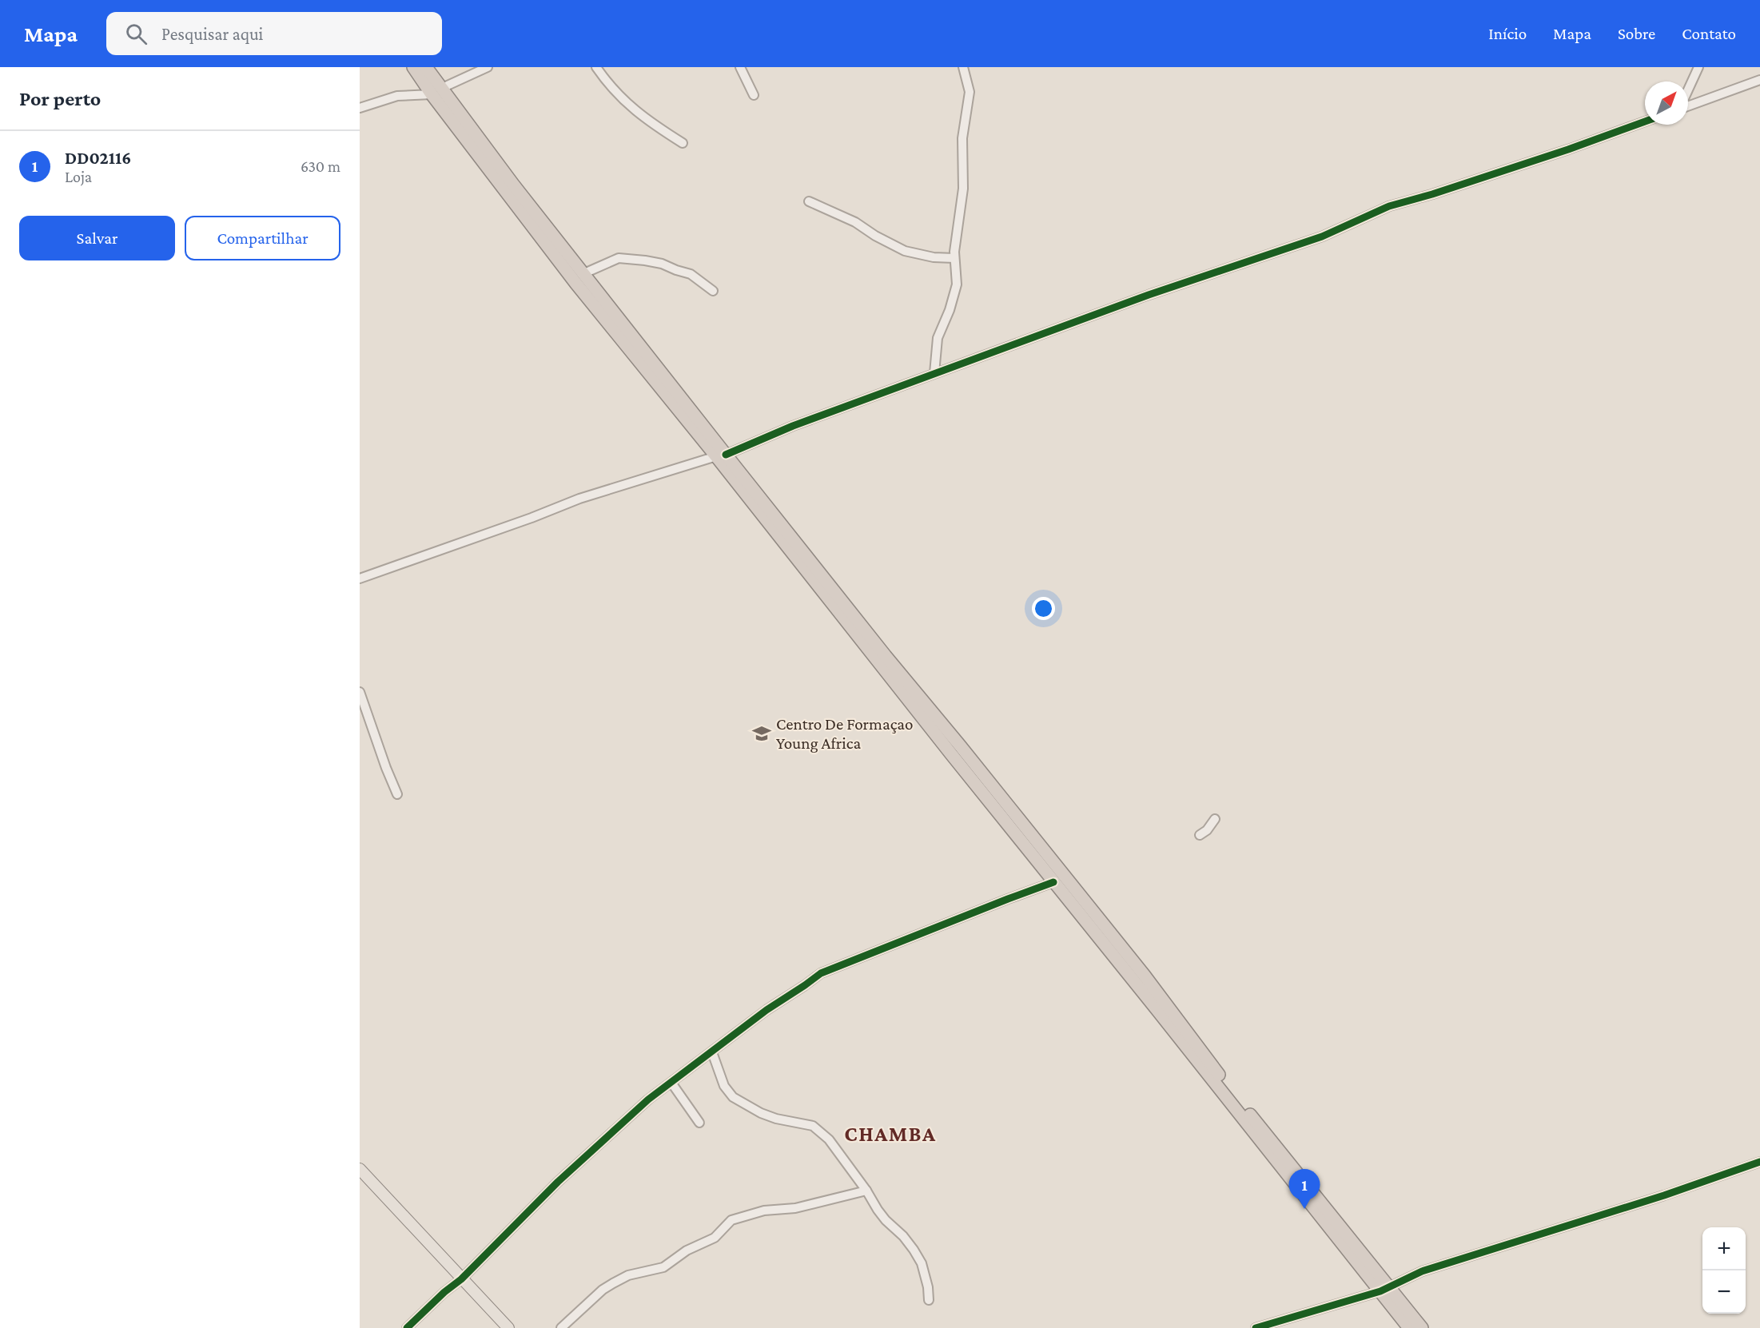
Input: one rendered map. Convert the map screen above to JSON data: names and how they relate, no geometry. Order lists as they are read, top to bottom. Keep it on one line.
{"districts":["CHAMBA"],"places":{"school or university":["Centro De Formaçao Young Africa"]},"north":"top right","page":{"header":"Mapa","search":"Pesquisar aqui","nav":["Início","Mapa","Sobre","Contato"],"heading":"Por perto","list":[{"mark":"1","name":"DD02116","note":"Loja","value":"630 m"}],"buttons":["Salvar","Compartilhar"],"pins":"1","map_buttons":["+","−"]}}
